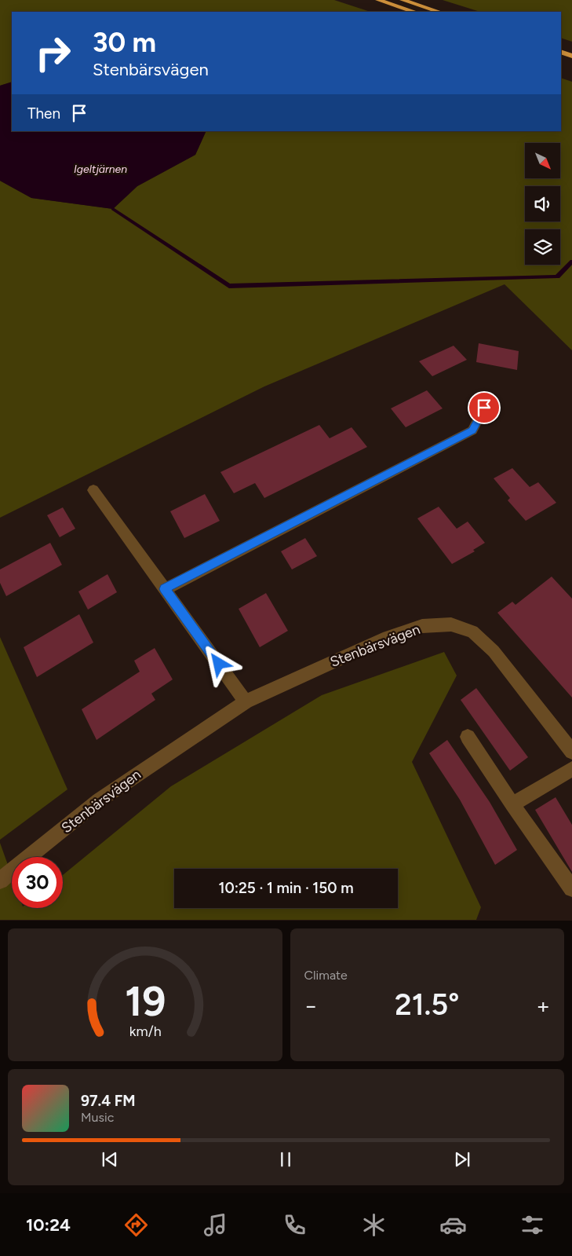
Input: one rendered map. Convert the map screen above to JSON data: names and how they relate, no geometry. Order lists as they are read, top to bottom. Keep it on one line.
{"streets":{"street":["Stenbärsvägen"]},"water":["Igeltjärnen"],"north":"bottom right","page":{"turn":["30 m","Stenbärsvägen"],"then":"Then","limit":"30","trip":"10:25 · 1 min · 150 m","tile":"Climate","heat":["−","21.5°","+"],"song":["97.4 FM","Music"],"tabs":"10:24","gauge":["19","km/h"]}}
